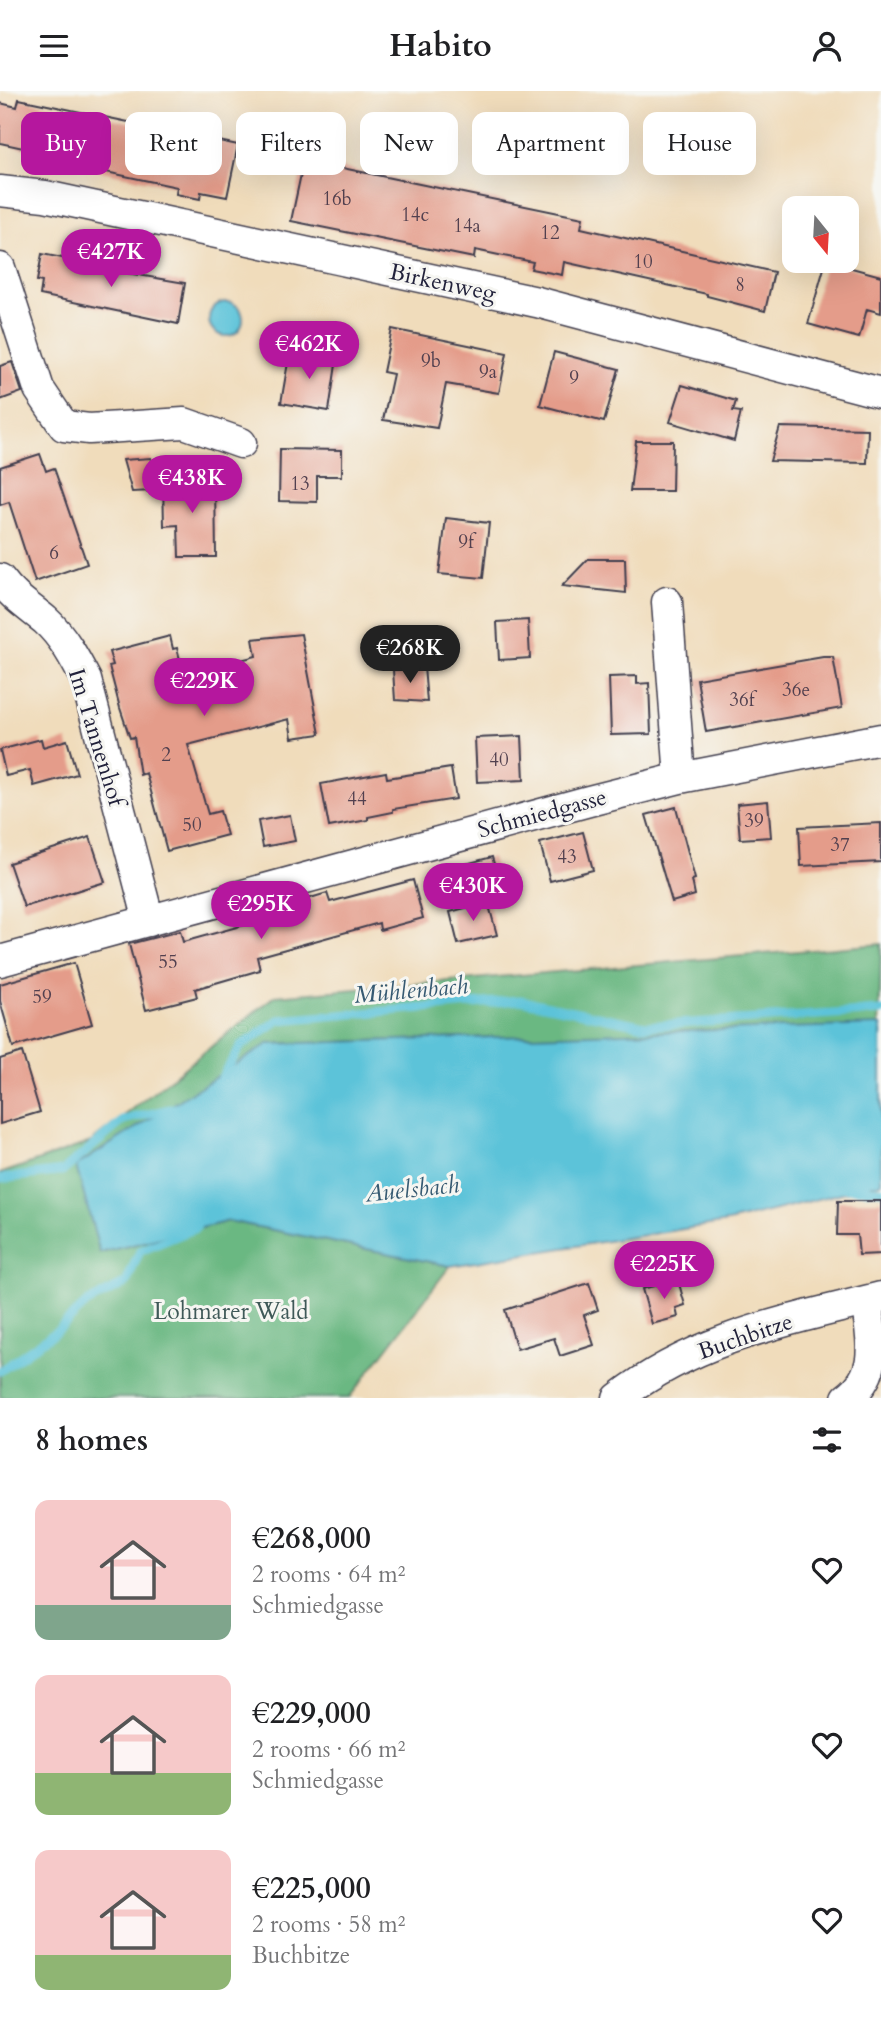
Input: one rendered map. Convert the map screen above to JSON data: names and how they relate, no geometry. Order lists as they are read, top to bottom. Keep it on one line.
{"streets":{"street":["Birkenweg","Im Tannenhof","Schmiedgasse","Buchbitze"]},"crossings":[["Im Tannenhof","Schmiedgasse"]],"water":["Mühlenbach","Auelsbach"],"parks":["Lohmarer Wald"],"house_numbers":["16b","14c","14a","12","10","8","9b","9a","9","13","9f","6","36e","36f","2","40","44","39","50","37","43","55","59"],"north":"bottom","page":{"header":"Habito","chip":["Buy","Rent","Filters","New","Apartment","House"],"price":["€427K","€462K","€438K","€268K","€229K","€430K","€295K","€225K"],"heading":"8 homes","list":[{"name":"€268,000","note":"2 rooms · 64 m² · Schmiedgasse"},{"name":"€229,000","note":"2 rooms · 66 m² · Schmiedgasse"},{"name":"€225,000","note":"2 rooms · 58 m² · Buchbitze"}]}}
